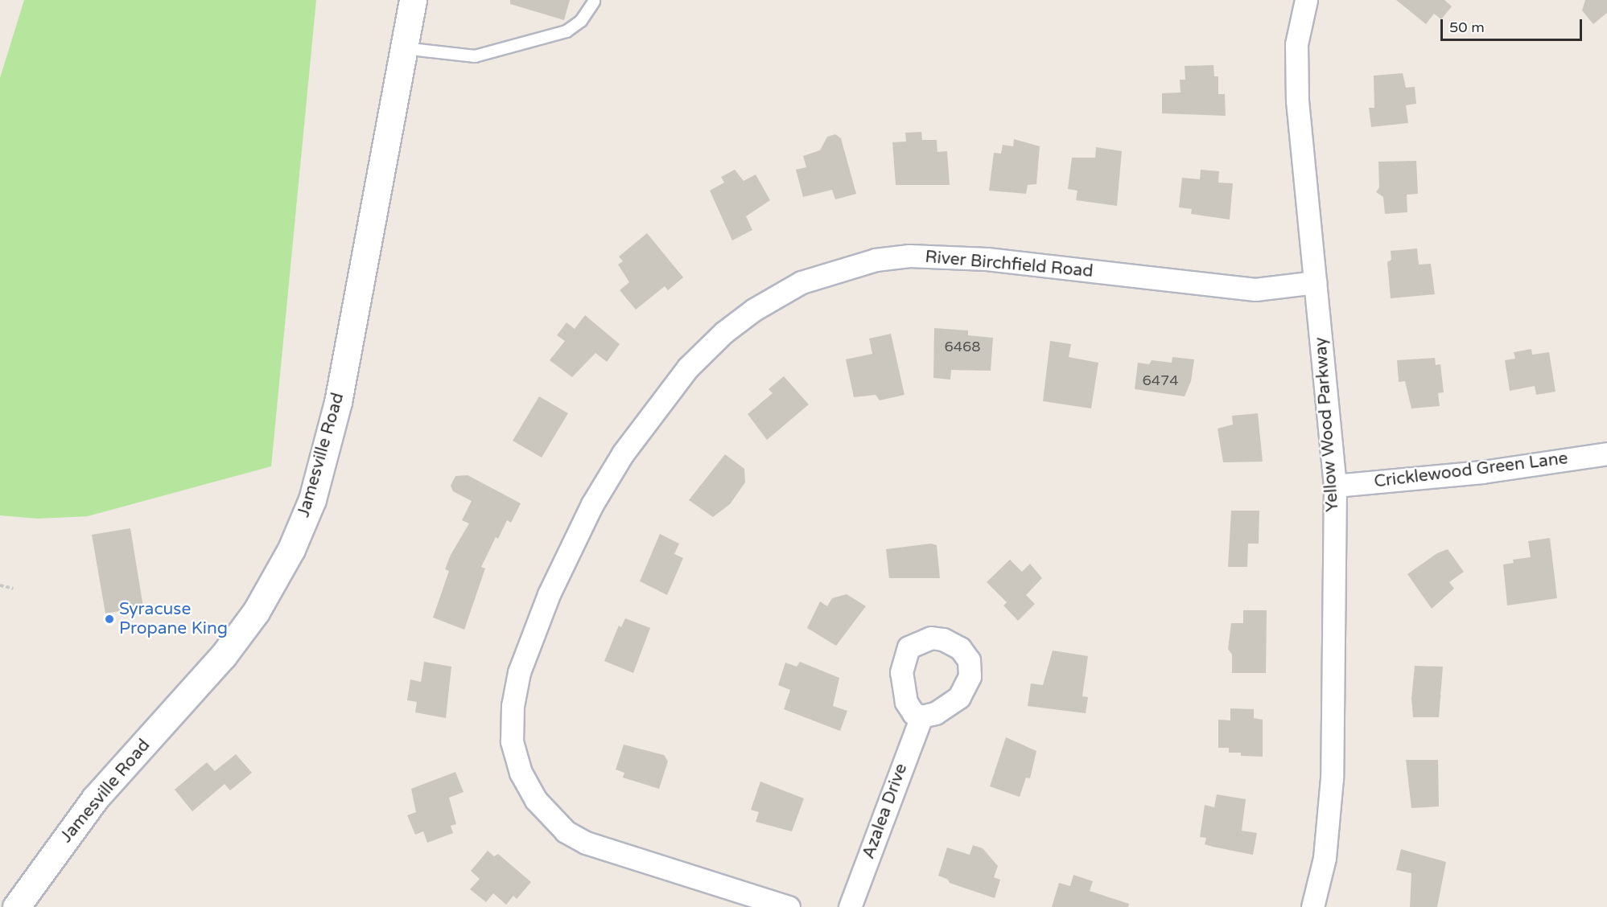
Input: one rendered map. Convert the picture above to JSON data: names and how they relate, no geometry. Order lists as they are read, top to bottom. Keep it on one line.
{"streets":{"street":["River Birchfield Road","Yellow Wood Parkway","Jamesville Road","Cricklewood Green Lane","Azalea Drive"]},"crossings":[["River Birchfield Road","Yellow Wood Parkway"],["Yellow Wood Parkway","Cricklewood Green Lane"]],"places":["Syracuse Propane King"],"house_numbers":["6468","6474"],"scale_bar":"50 m"}
